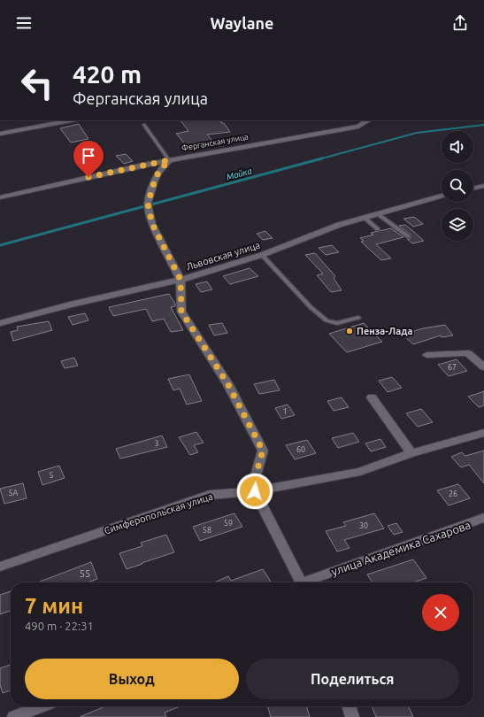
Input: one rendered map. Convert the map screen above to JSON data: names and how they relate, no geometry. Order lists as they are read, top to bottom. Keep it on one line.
{"streets":{"street":["Ферганская улица","Львовская улица","Симферопольская улица","улица Академика Сахарова"]},"water":["Мойка"],"places":["Пенза-Лада"],"house_numbers":["67","1","3","60","5","5А","26","59","30","58","55"],"page":{"header":"Waylane","turn":["420 m","Ферганская улица"],"heading":["7 мин","490 m · 22:31"],"buttons":["Выход","Поделиться"]}}
